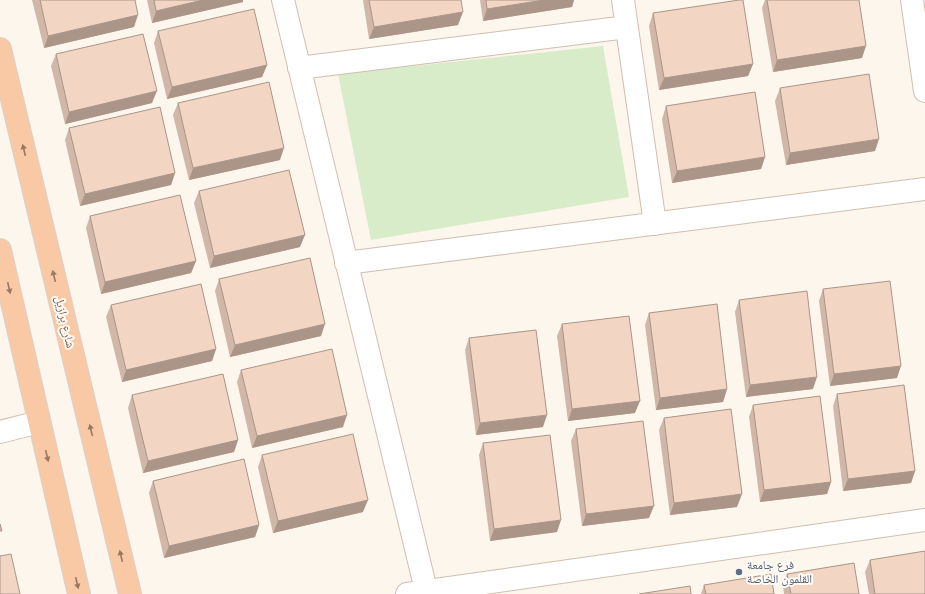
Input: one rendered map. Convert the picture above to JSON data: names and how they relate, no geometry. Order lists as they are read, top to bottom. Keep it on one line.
{"streets":{"highway":["شارع برازيل"]},"places":["فرع جامعة القلمون الخاصة"]}
